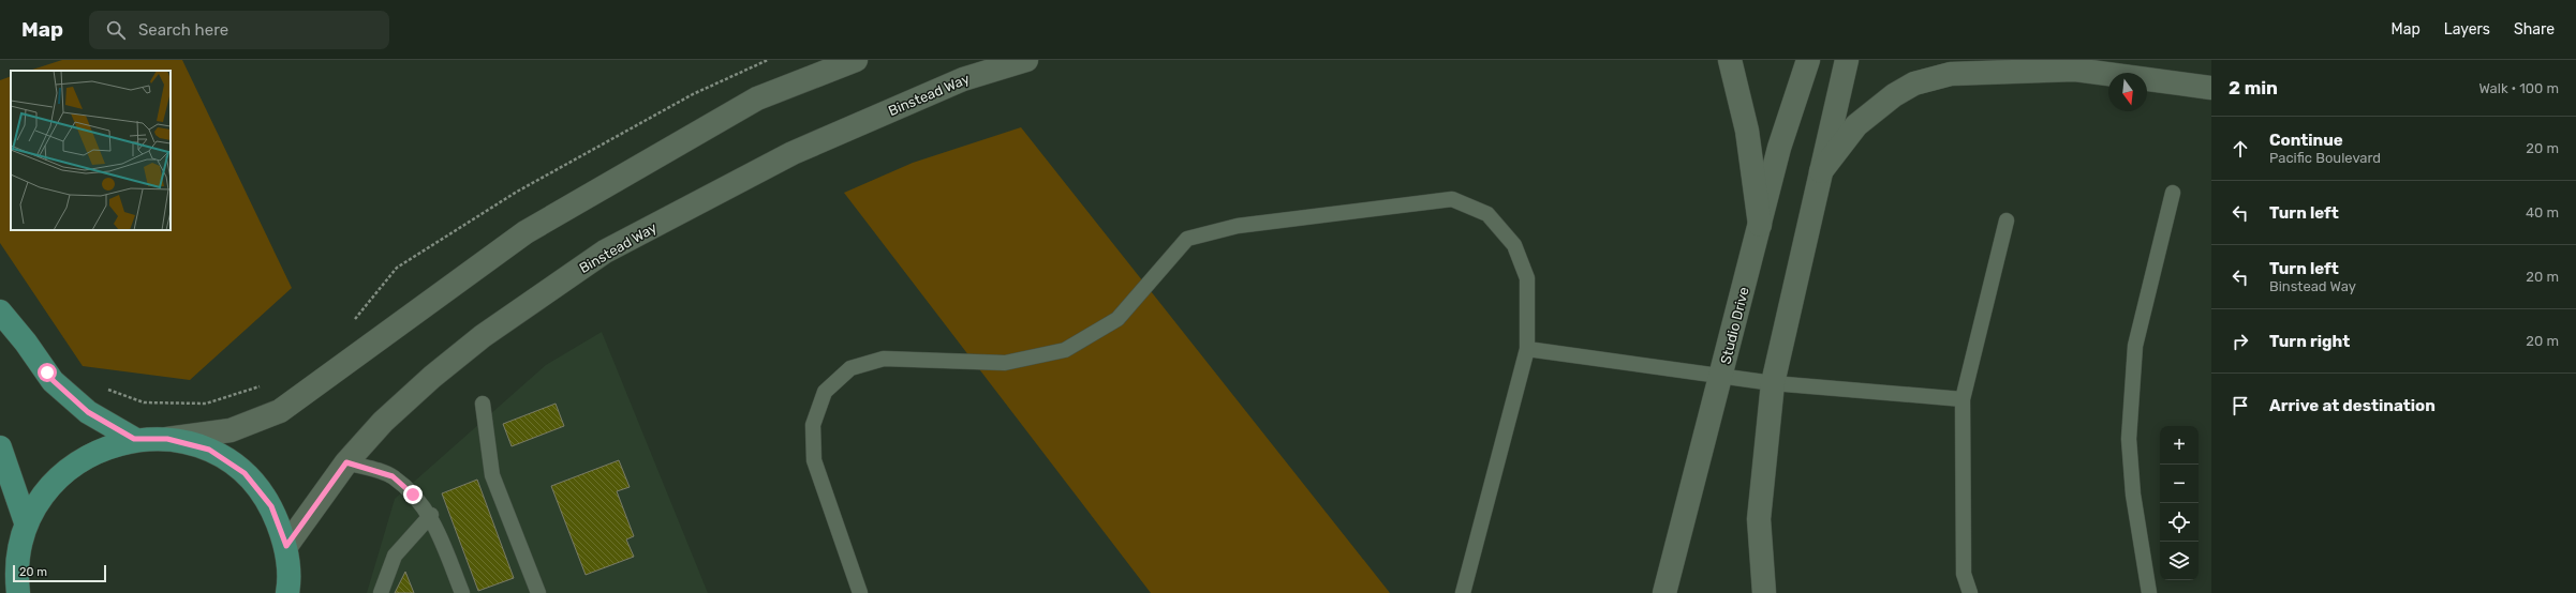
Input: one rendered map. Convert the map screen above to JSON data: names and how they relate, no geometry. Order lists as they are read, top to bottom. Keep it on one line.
{"streets":{"main road":["Binstead Way","Studio Drive"]},"scale_bar":"20 m","north":"bottom","page":{"header":"Map","search":"Search here","nav":["Map","Layers","Share"],"heading":["2 min","Walk · 100 m"],"list":[["Continue","Pacific Boulevard","20 m"],["Turn left","40 m"],["Turn left","Binstead Way","20 m"],["Turn right","20 m"],"Arrive at destination"],"map_buttons":["+","−"],"scale":"20 m"}}
